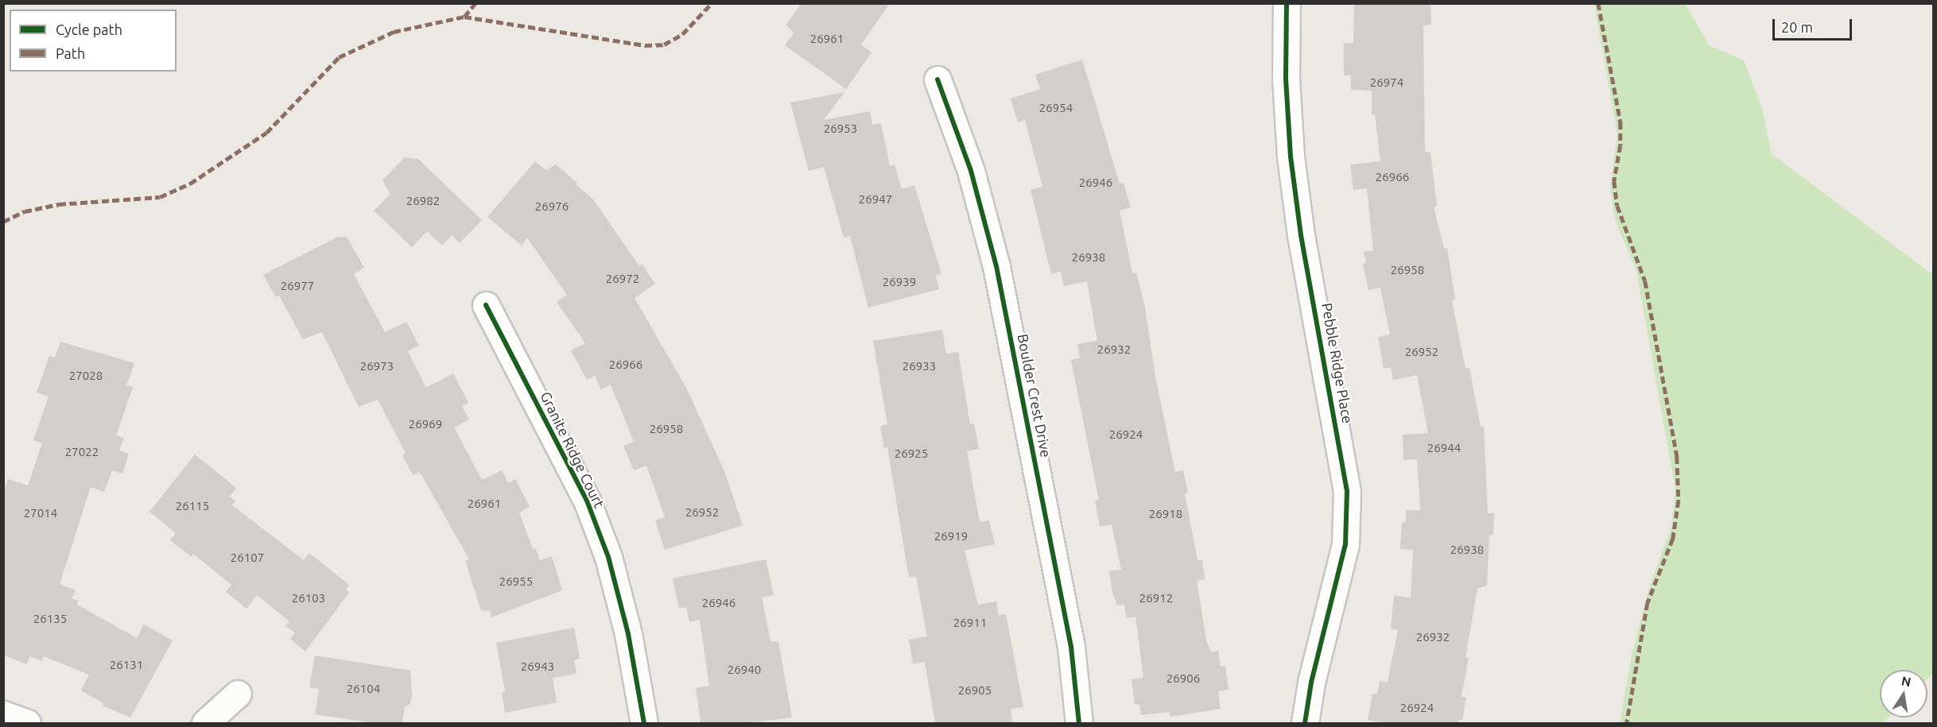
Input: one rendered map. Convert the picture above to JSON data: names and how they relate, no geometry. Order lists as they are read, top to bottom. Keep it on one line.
{"streets":{"street":["Pebble Ridge Place","Boulder Crest Drive","Granite Ridge Court"]},"house_numbers":["26961","26974","26954","26953","26966","26946","26947","26982","26976","26938","26958","26972","26939","26977","26932","26952","26966","26973","26933","27028","26969","26958","26924","26944","27022","26925","26961","26115","26952","27014","26918","26919","26938","26107","26955","26103","26912","26946","26135","26911","26932","26131","26943","26940","26906","26104","26905","26924"],"legend":["Cycle path","Path"],"scale_bar":"20 m","north":"top"}
